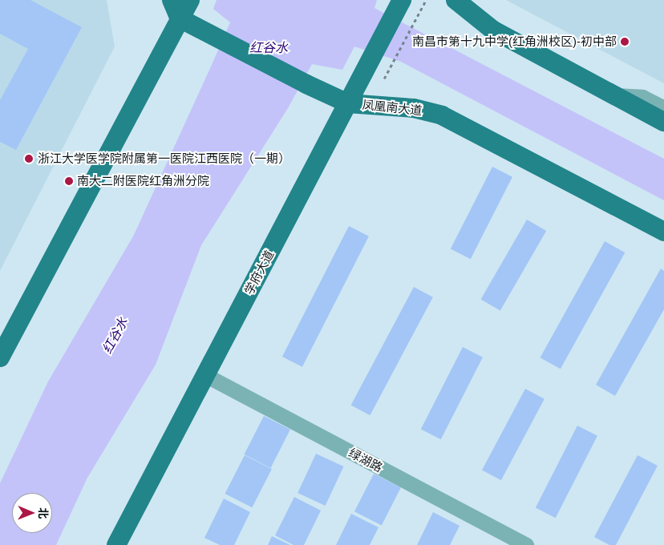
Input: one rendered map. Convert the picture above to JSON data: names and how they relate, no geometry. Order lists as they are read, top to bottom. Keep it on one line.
{"streets":{"main road":["凤凰南大道","学府大道"],"street":["绿湖路"]},"crossings":[["凤凰南大道","学府大道"],["学府大道","绿湖路"]],"water":["红谷水"],"places":["南昌市第十九中学(红角洲校区)-初中部","浙江大学医学院附属第一医院江西医院（一期）","南大二附医院红角洲分院"],"north":"right"}
